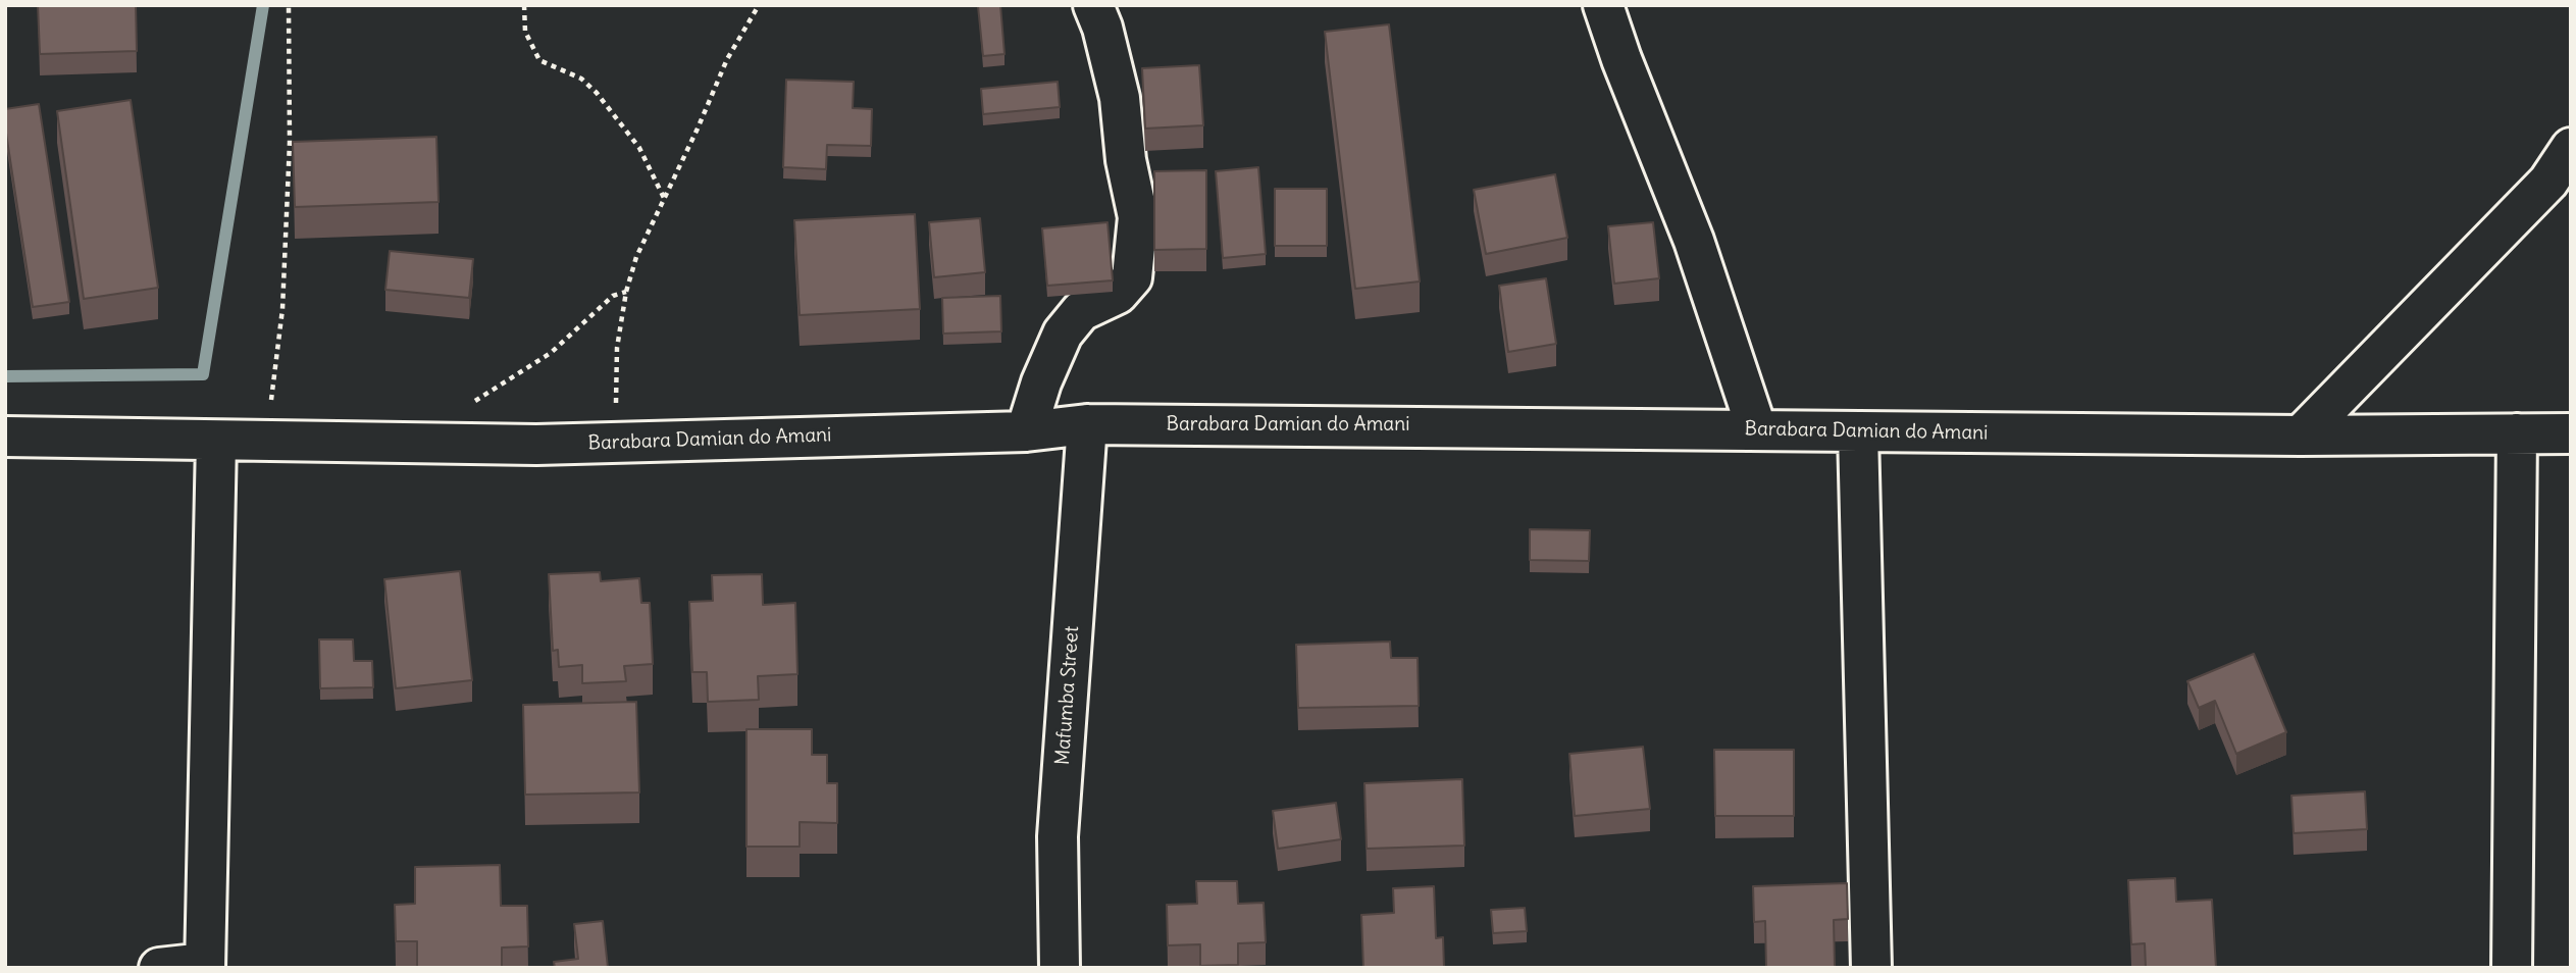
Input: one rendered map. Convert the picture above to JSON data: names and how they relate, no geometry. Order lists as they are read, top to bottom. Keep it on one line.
{"streets":{"street":["Barabara Damian do Amani","Mafumba Street"]},"crossings":[["Barabara Damian do Amani","Mafumba Street"]]}
